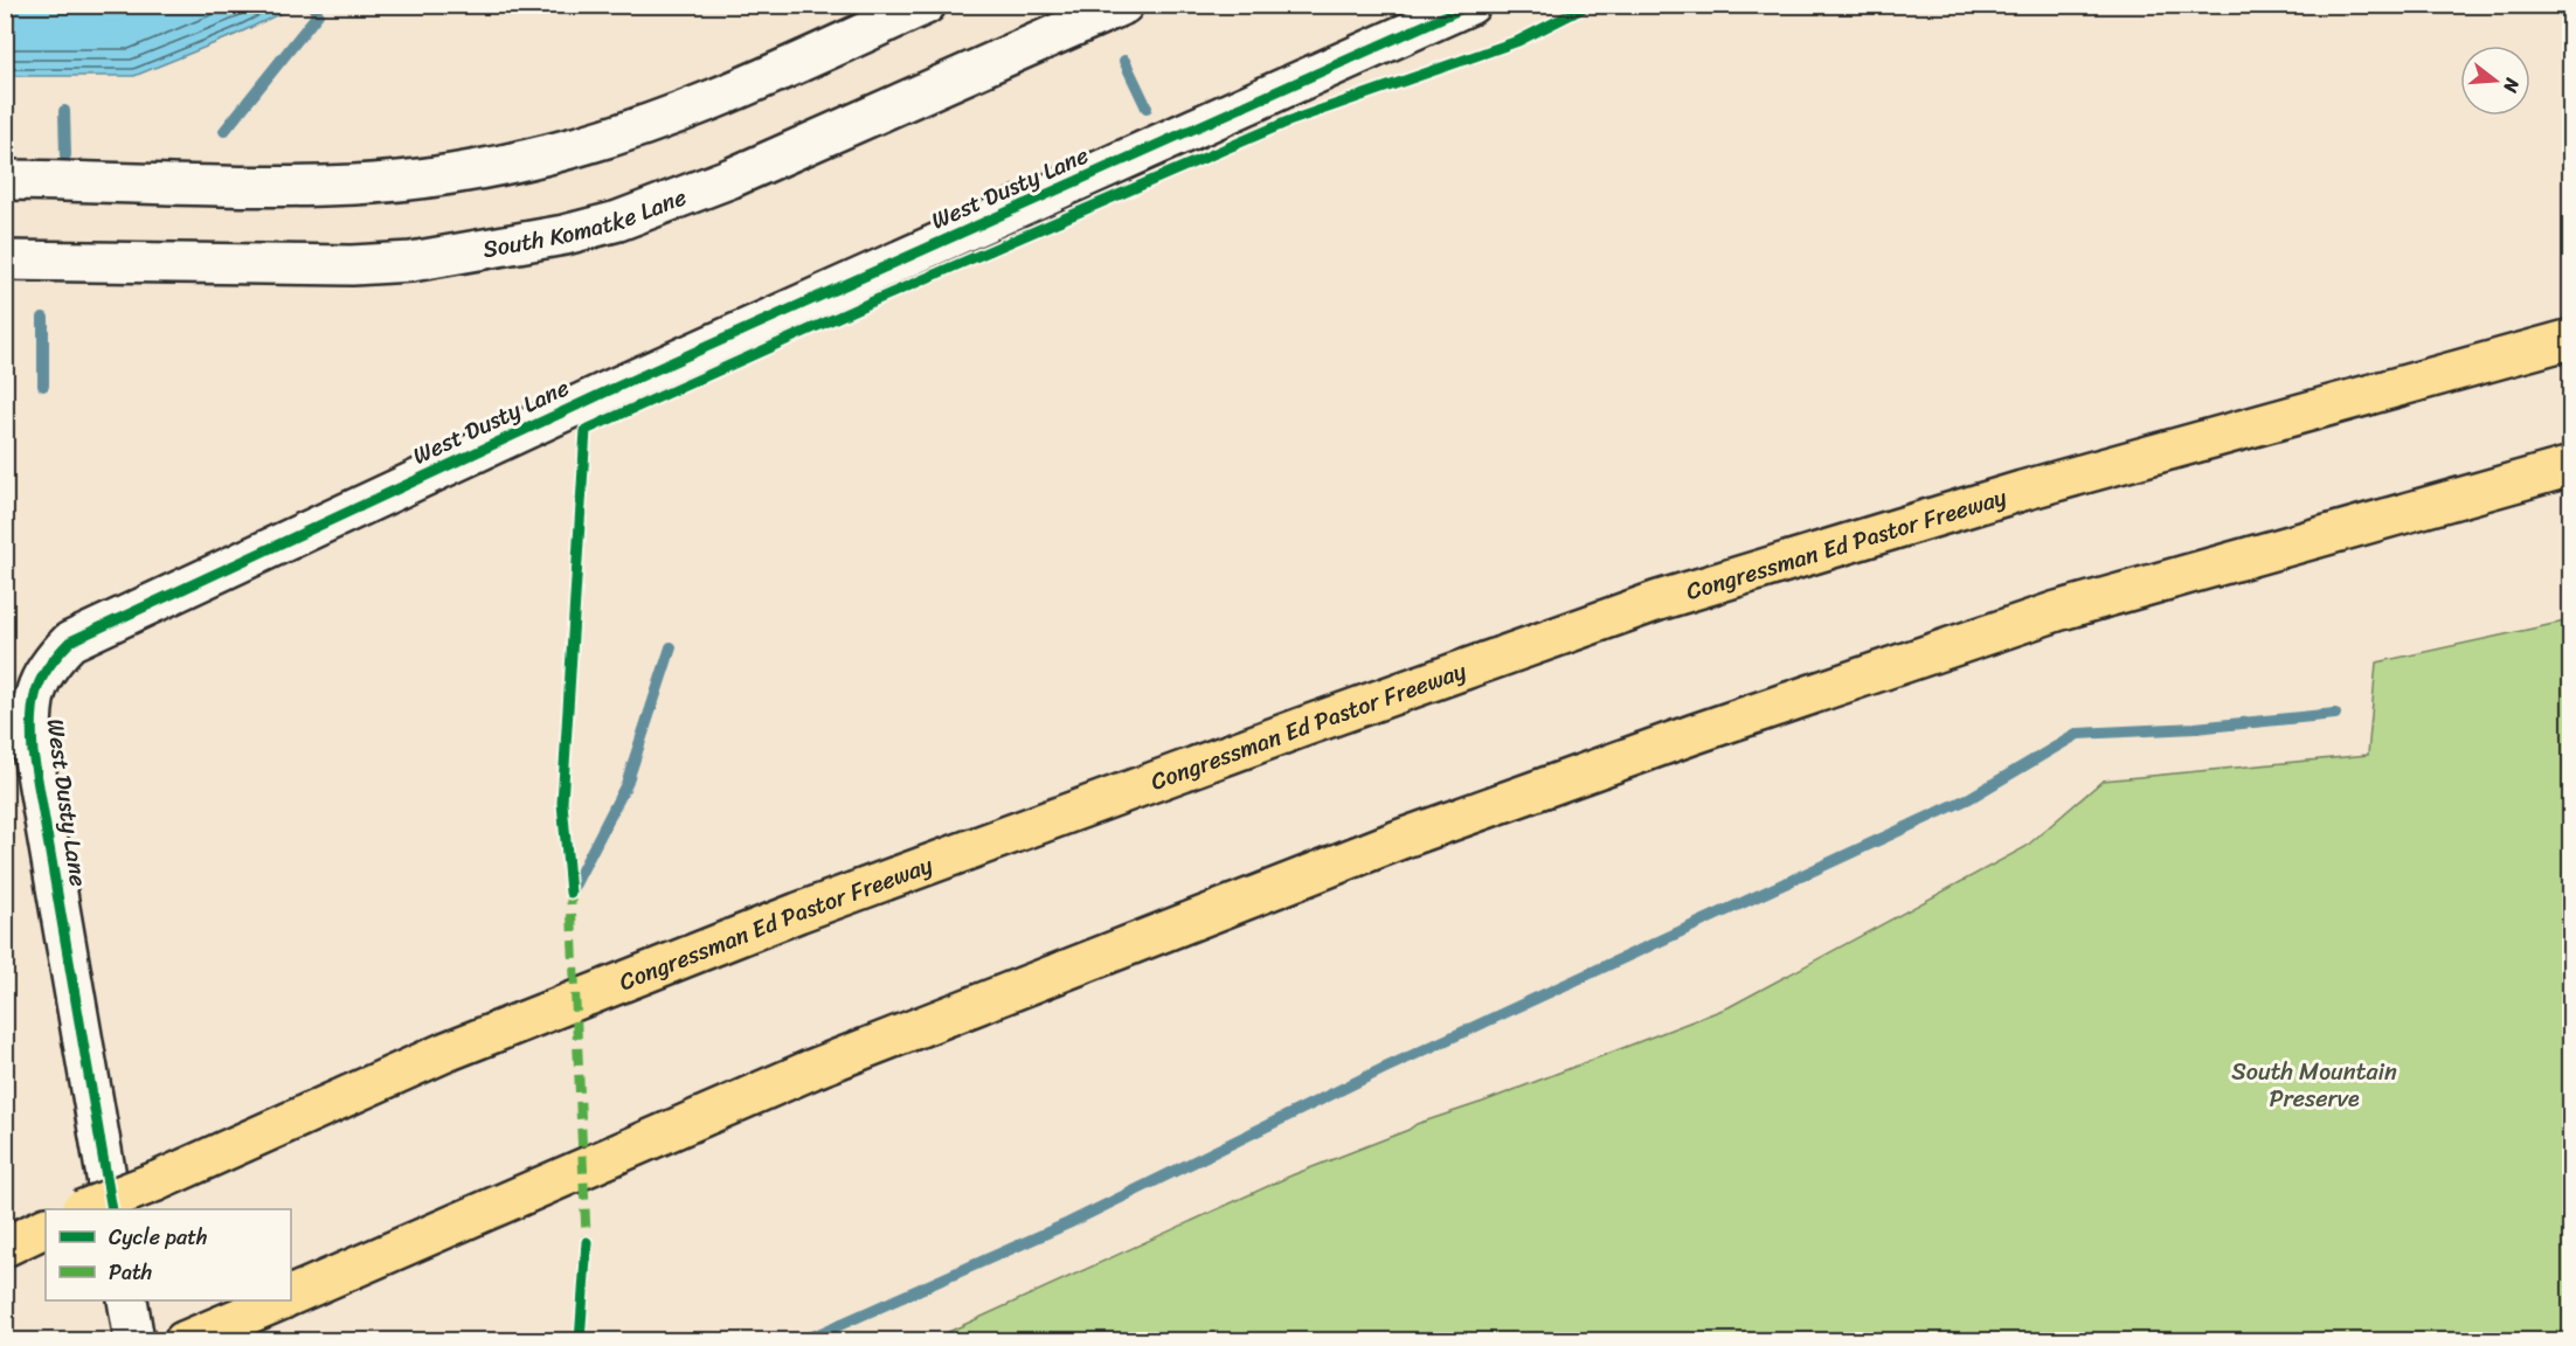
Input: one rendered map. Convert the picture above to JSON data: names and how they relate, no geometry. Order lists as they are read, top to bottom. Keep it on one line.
{"streets":{"highway":["Congressman Ed Pastor Freeway"],"street":["West Dusty Lane","South Komatke Lane"]},"parks":["South Mountain Preserve"],"legend":["Cycle path","Path"],"north":"right"}
